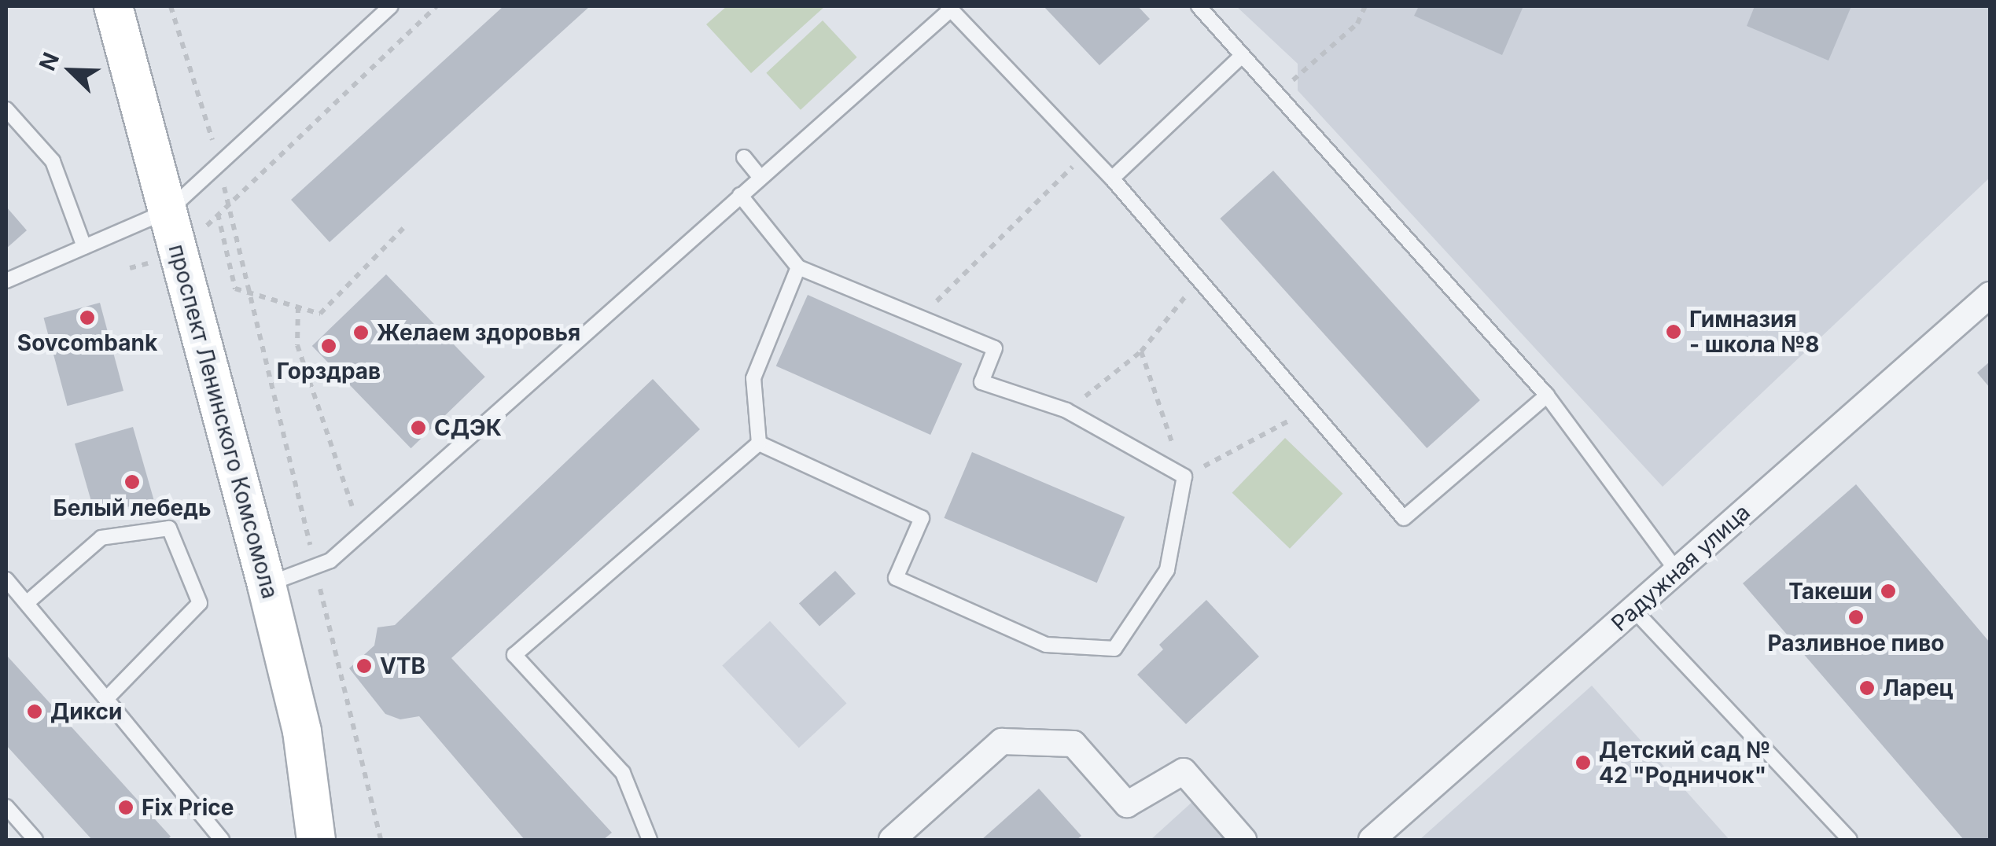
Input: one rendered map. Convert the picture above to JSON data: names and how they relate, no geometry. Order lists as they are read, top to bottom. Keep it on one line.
{"streets":{"main road":["проспект Ленинского Комсомола"],"street":["Радужная улица"]},"places":["Sovcombank","Гимназия - школа №8","Желаем здоровья","Горздрав","СДЭК","Белый лебедь","Такеши","Разливное пиво","VTB","Ларец","Дикси","Детский сад № 42 \"Родничок\"","Fix Price"],"north":"top left"}
